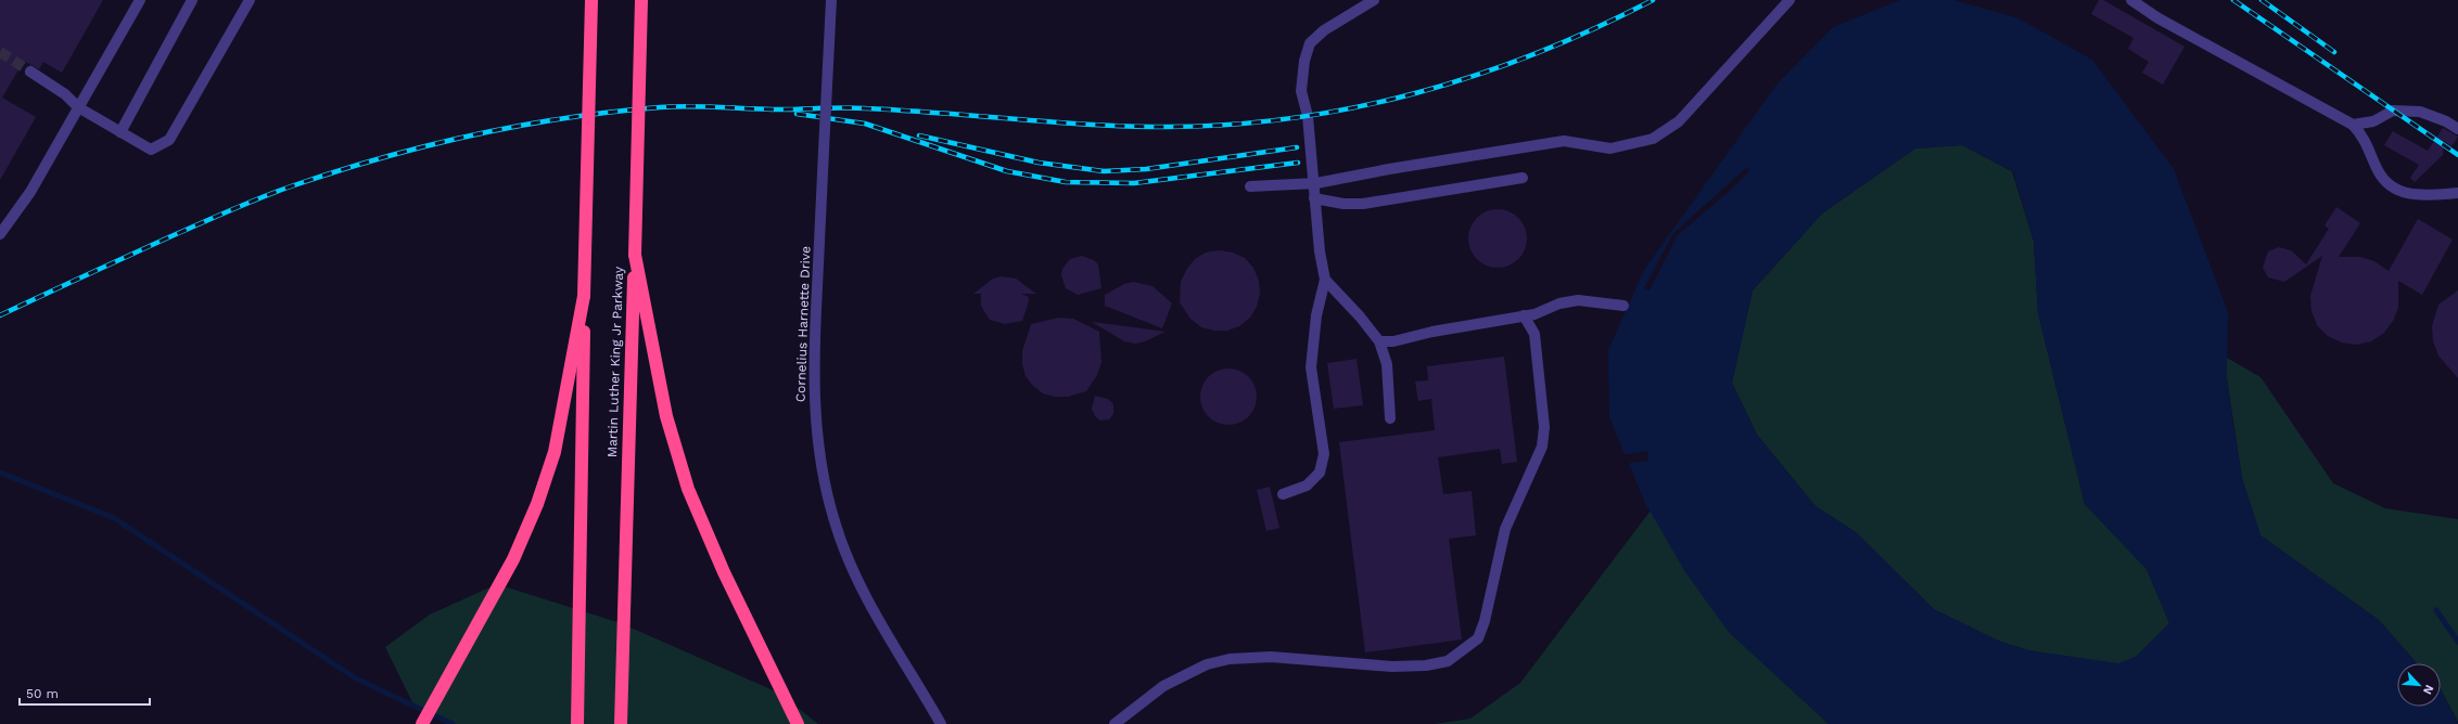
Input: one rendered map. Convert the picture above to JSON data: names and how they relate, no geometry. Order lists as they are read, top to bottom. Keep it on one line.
{"streets":{"highway":["Martin Luther King Jr Parkway"],"street":["Cornelius Harnette Drive"]},"scale_bar":"50 m","north":"bottom right"}
